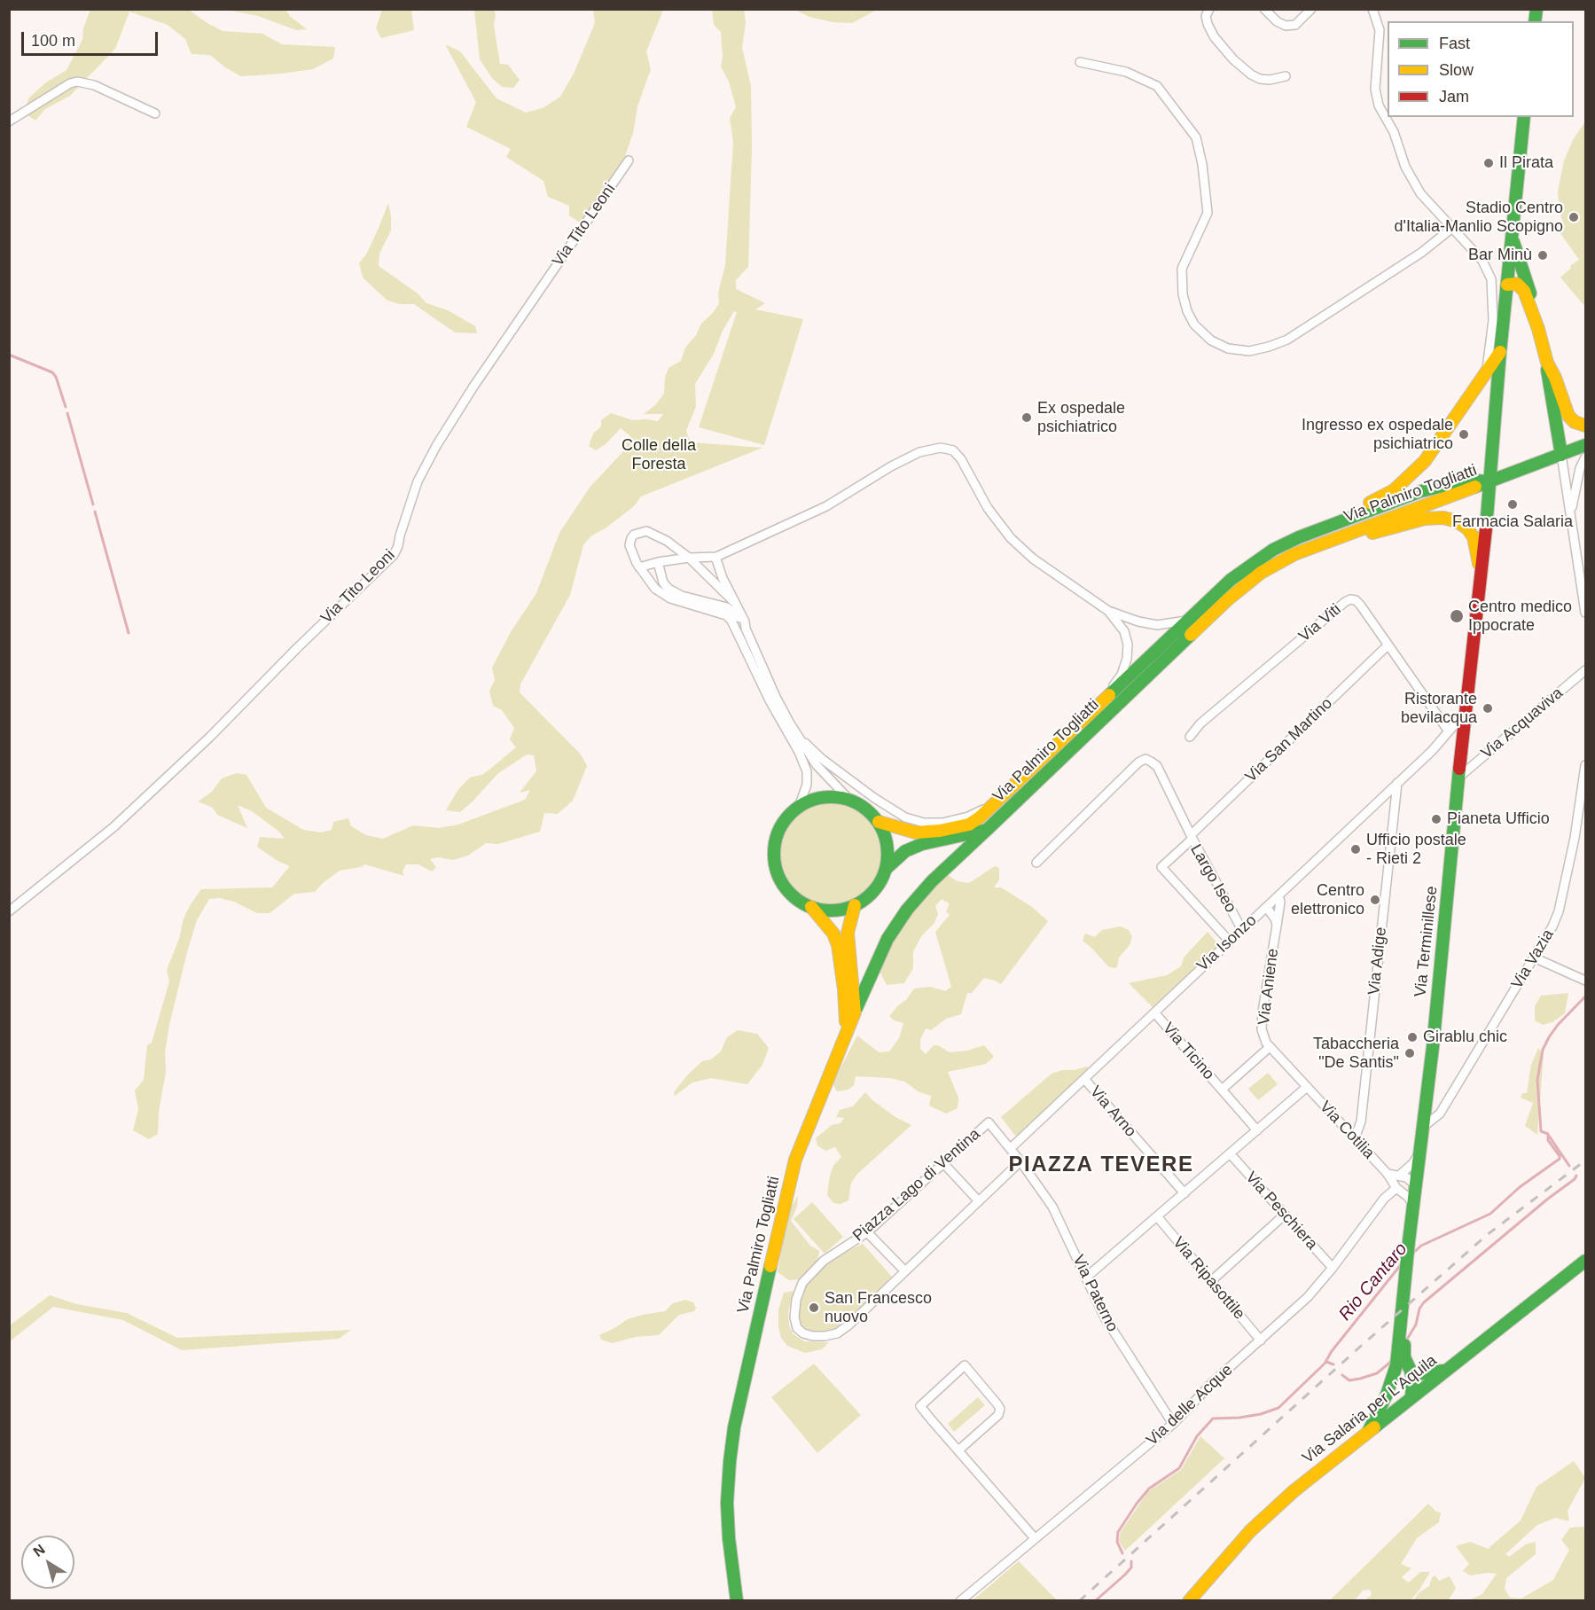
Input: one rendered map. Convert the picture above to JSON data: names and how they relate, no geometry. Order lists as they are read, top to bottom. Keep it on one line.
{"streets":{"street":["Via Tito Leoni","Via Palmiro Togliatti","Via Viti","Via Acquaviva","Via San Martino","Largo Iseo","Via Terminillese","Via Isonzo","Via Vazia","Via Adige","Via Aniene","Via Ticino","Via Arno","Via Cotilia","Piazza Lago di Ventina","Via Peschiera","Via Ripasottile","Via Paterno","Via delle Acque","Via Salaria per L'Aquila"]},"crossings":[["Via Palmiro Togliatti","Via Terminillese"],["Via Viti","Via San Martino"],["Via Viti","Via Isonzo"],["Via Acquaviva","Via Terminillese"],["Via San Martino","Largo Iseo"],["Largo Iseo","Via Isonzo"],["Via Terminillese","Via Isonzo"],["Via Terminillese","Via Vazia"],["Via Terminillese","Via delle Acque"],["Via Isonzo","Via Adige"],["Via Isonzo","Via Aniene"],["Via Isonzo","Via Ticino"],["Via Isonzo","Via Arno"],["Via Isonzo","Piazza Lago di Ventina"],["Via Adige","Via Cotilia"],["Piazza Lago di Ventina","Via Paterno"],["Via Peschiera","Via delle Acque"],["Via Ripasottile","Via delle Acque"],["Via Paterno","Via delle Acque"]],"districts":["PIAZZA TEVERE"],"water":["Rio Cantaro"],"parks":["Colle della Foresta"],"places":["Il Pirata","Stadio Centro d'Italia-Manlio Scopigno","Bar Minù","Ex ospedale psichiatrico","Ingresso ex ospedale psichiatrico","Farmacia Salaria","Centro medico Ippocrate","Ristorante bevilacqua","Pianeta Ufficio","Ufficio postale - Rieti 2","Centro elettronico","Girablu chic","Tabaccheria \"De Santis\"","San Francesco nuovo"],"legend":["Fast","Slow","Jam"],"scale_bar":"100 m","north":"top left"}
